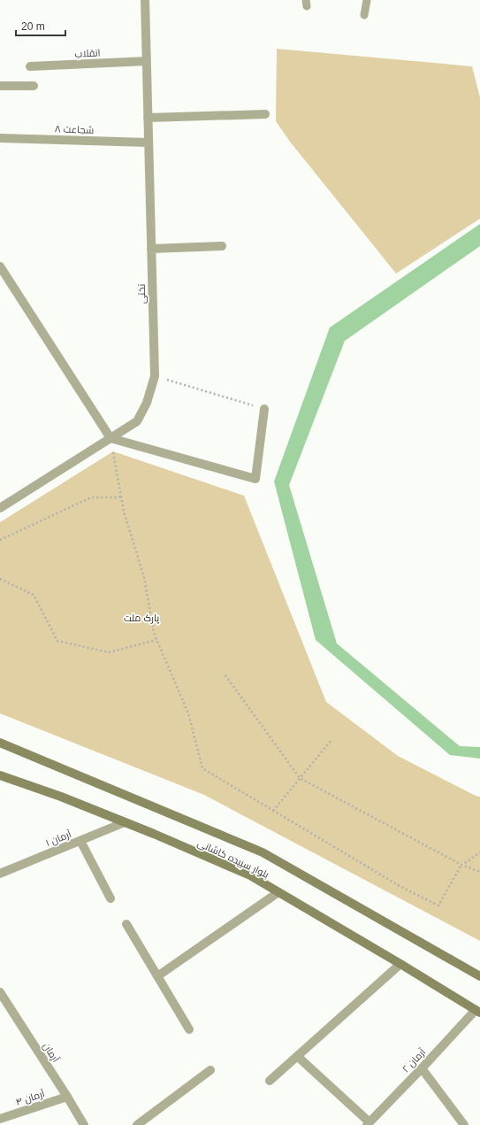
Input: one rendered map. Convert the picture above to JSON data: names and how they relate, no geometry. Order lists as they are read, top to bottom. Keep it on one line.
{"streets":{"main road":["بلوار سپیده کاشانی"],"street":["انقلاب","شجاعت ۸","تختی","آرمان ۱","آرمان","آرمان ۲","آرمان ۴"]},"crossings":[["انقلاب","تختی"],["شجاعت ۸","تختی"],["آرمان ۱","بلوار سپیده کاشانی"],["بلوار سپیده کاشانی","آرمان ۲"],["آرمان","آرمان ۴"]],"parks":["پارک ملت"],"scale_bar":"20 m"}
